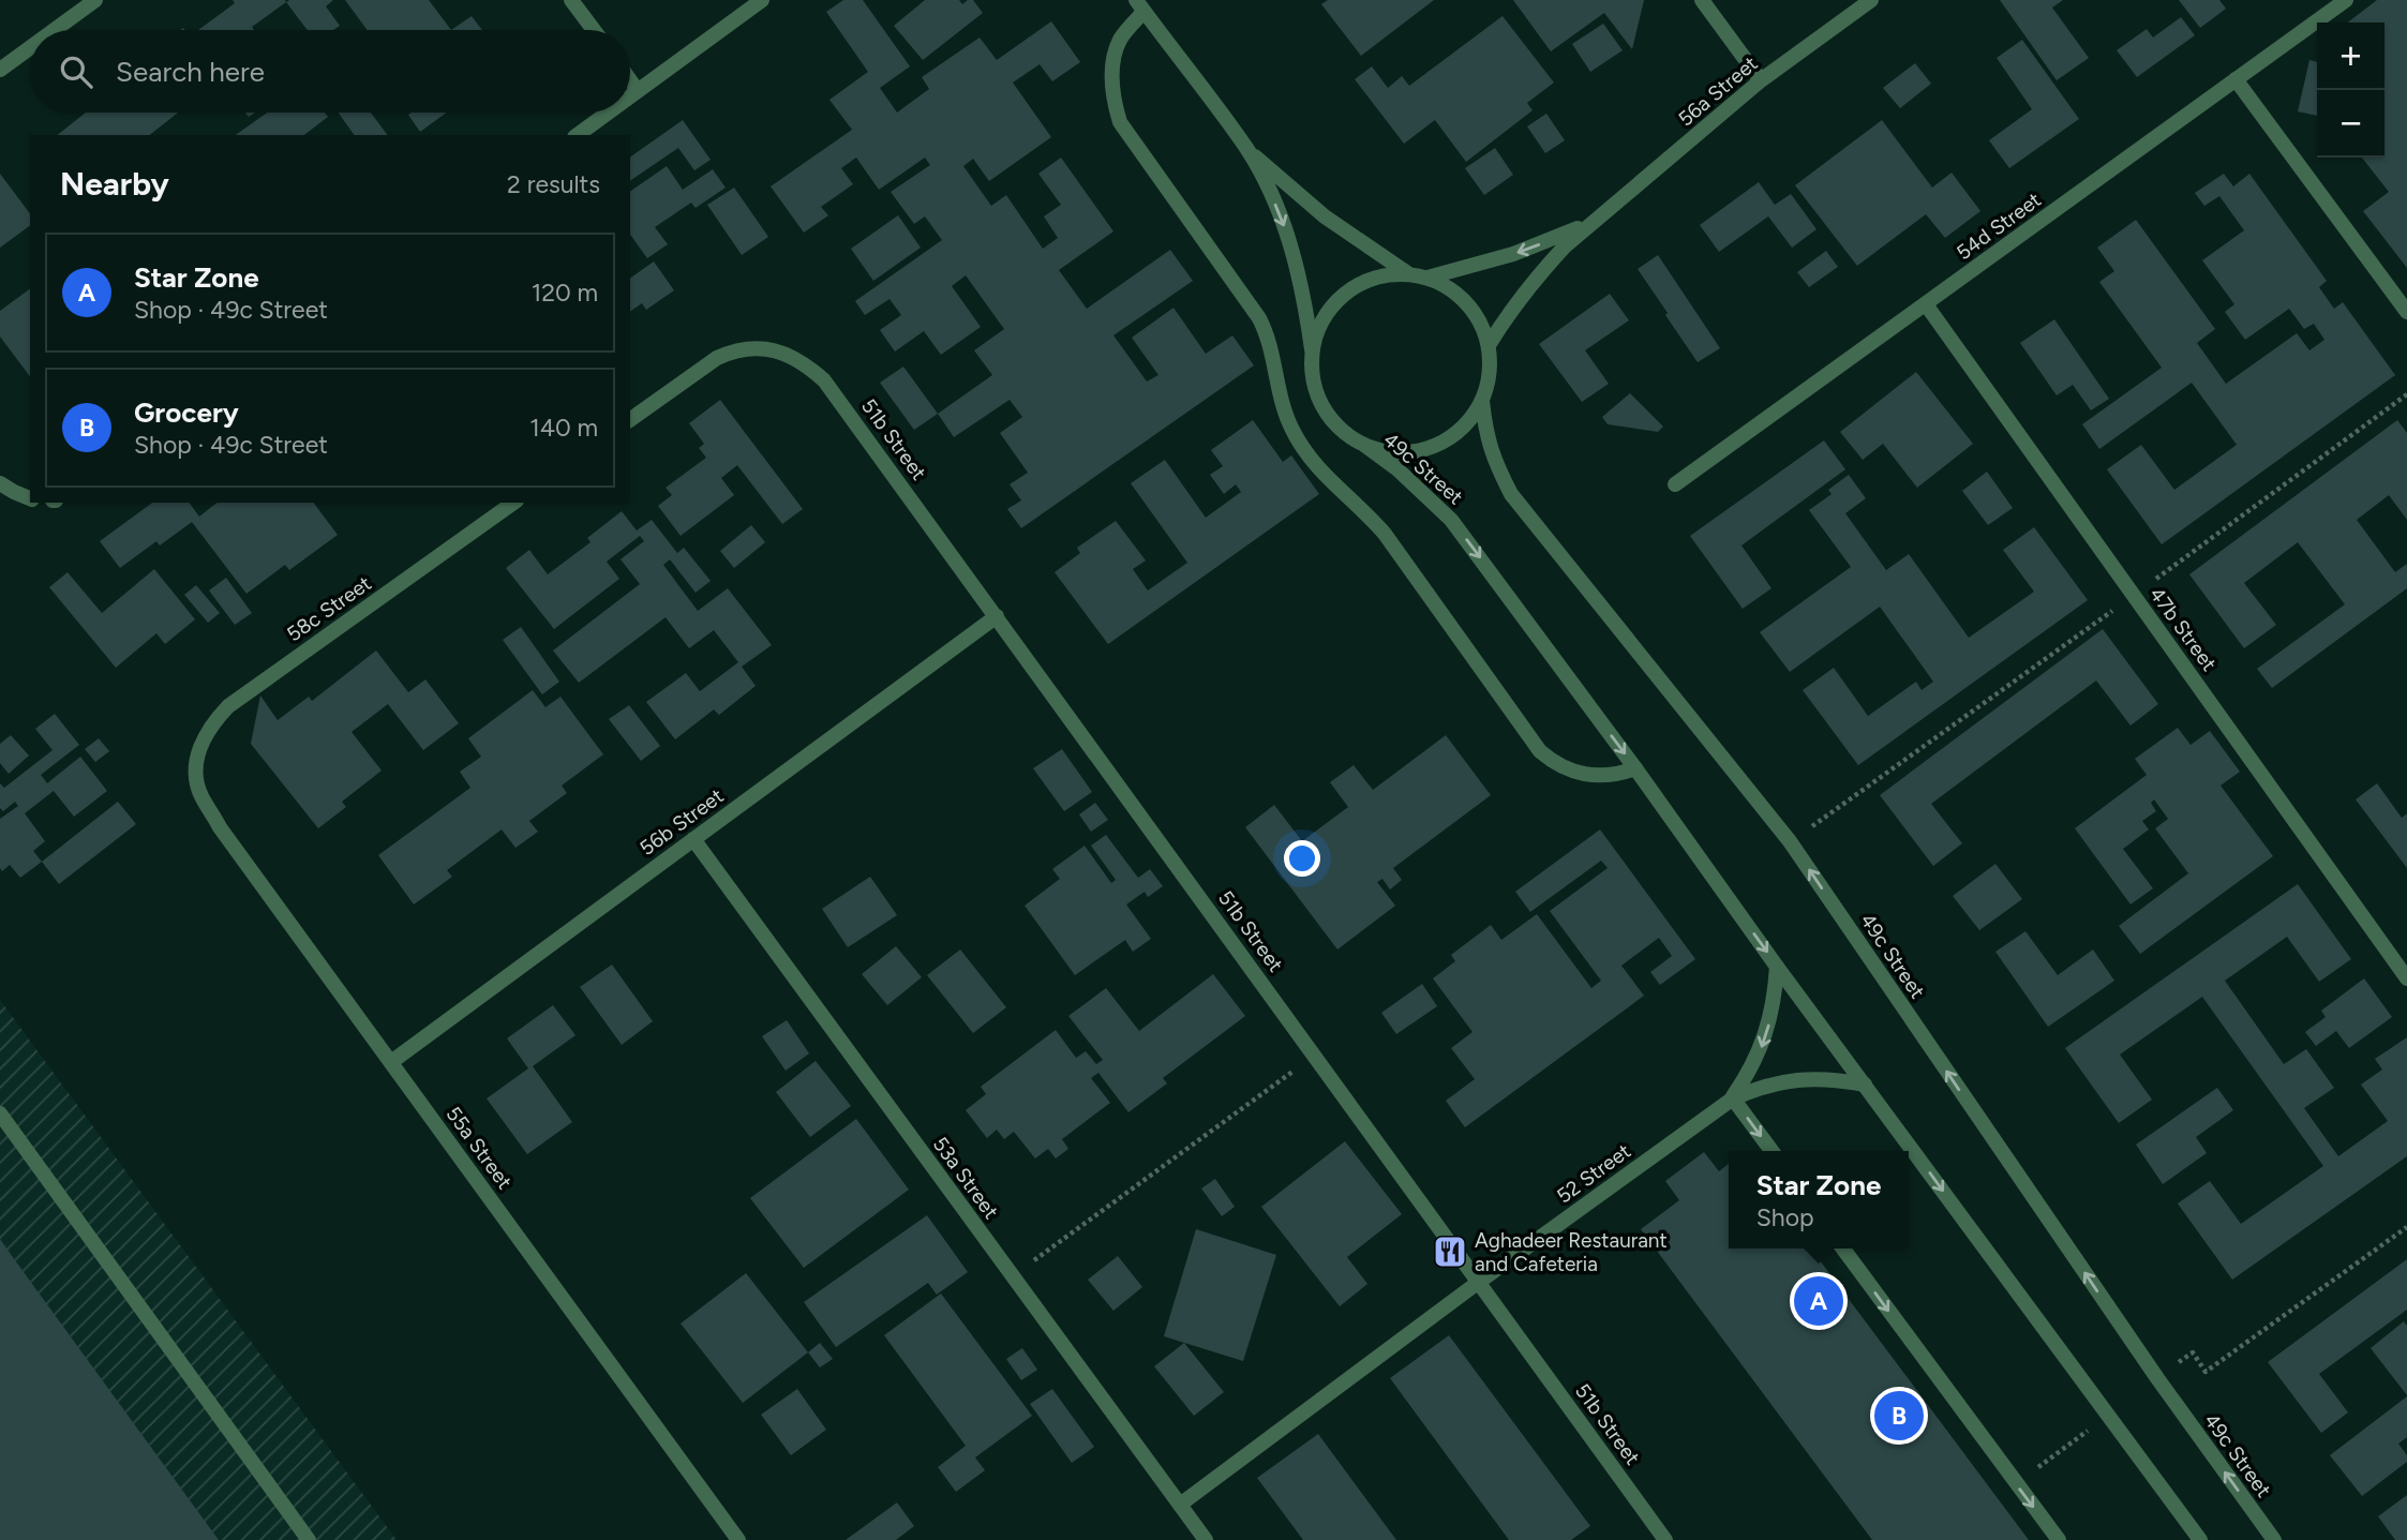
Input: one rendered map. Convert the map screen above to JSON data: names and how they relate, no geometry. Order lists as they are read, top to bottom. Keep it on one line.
{"streets":{"street":["56a Street","54d Street","51b Street","49c Street","58c Street","47b Street","56b Street","55a Street","52 Street","53a Street"]},"crossings":[["56a Street","49c Street"],["54d Street","47b Street"],["51b Street","56b Street"],["51b Street","52 Street"],["49c Street","52 Street"],["58c Street","55a Street"],["56b Street","55a Street"],["56b Street","53a Street"],["52 Street","53a Street"]],"places":{"restaurant":["Aghadeer Restaurant and Cafeteria"]},"page":{"map_buttons":["+","−"],"search":"Search here","heading":["Nearby","2 results"],"list":[{"mark":"A","name":"Star Zone","note":"Shop · 49c Street","value":"120 m"},{"mark":"B","name":"Grocery","note":"Shop · 49c Street","value":"140 m"}],"popup":["Star Zone","Shop"],"pins":["A","B"]}}
